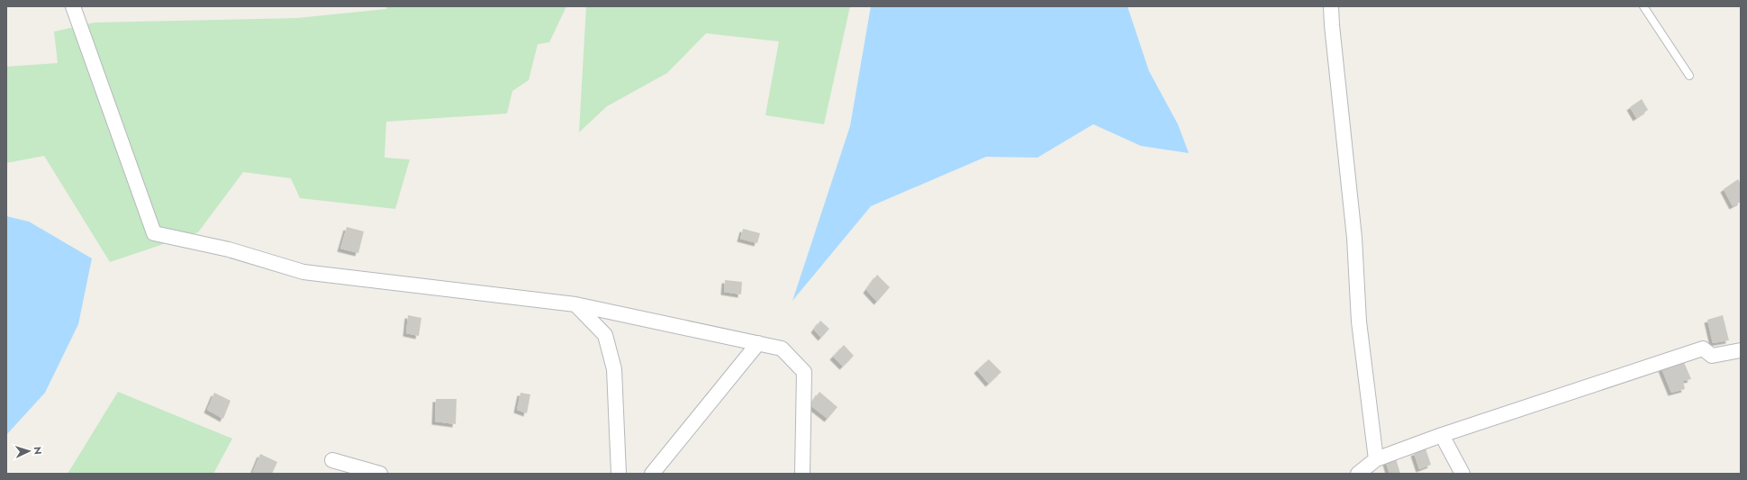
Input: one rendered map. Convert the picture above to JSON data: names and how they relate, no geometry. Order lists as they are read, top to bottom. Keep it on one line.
{"north":"right"}
